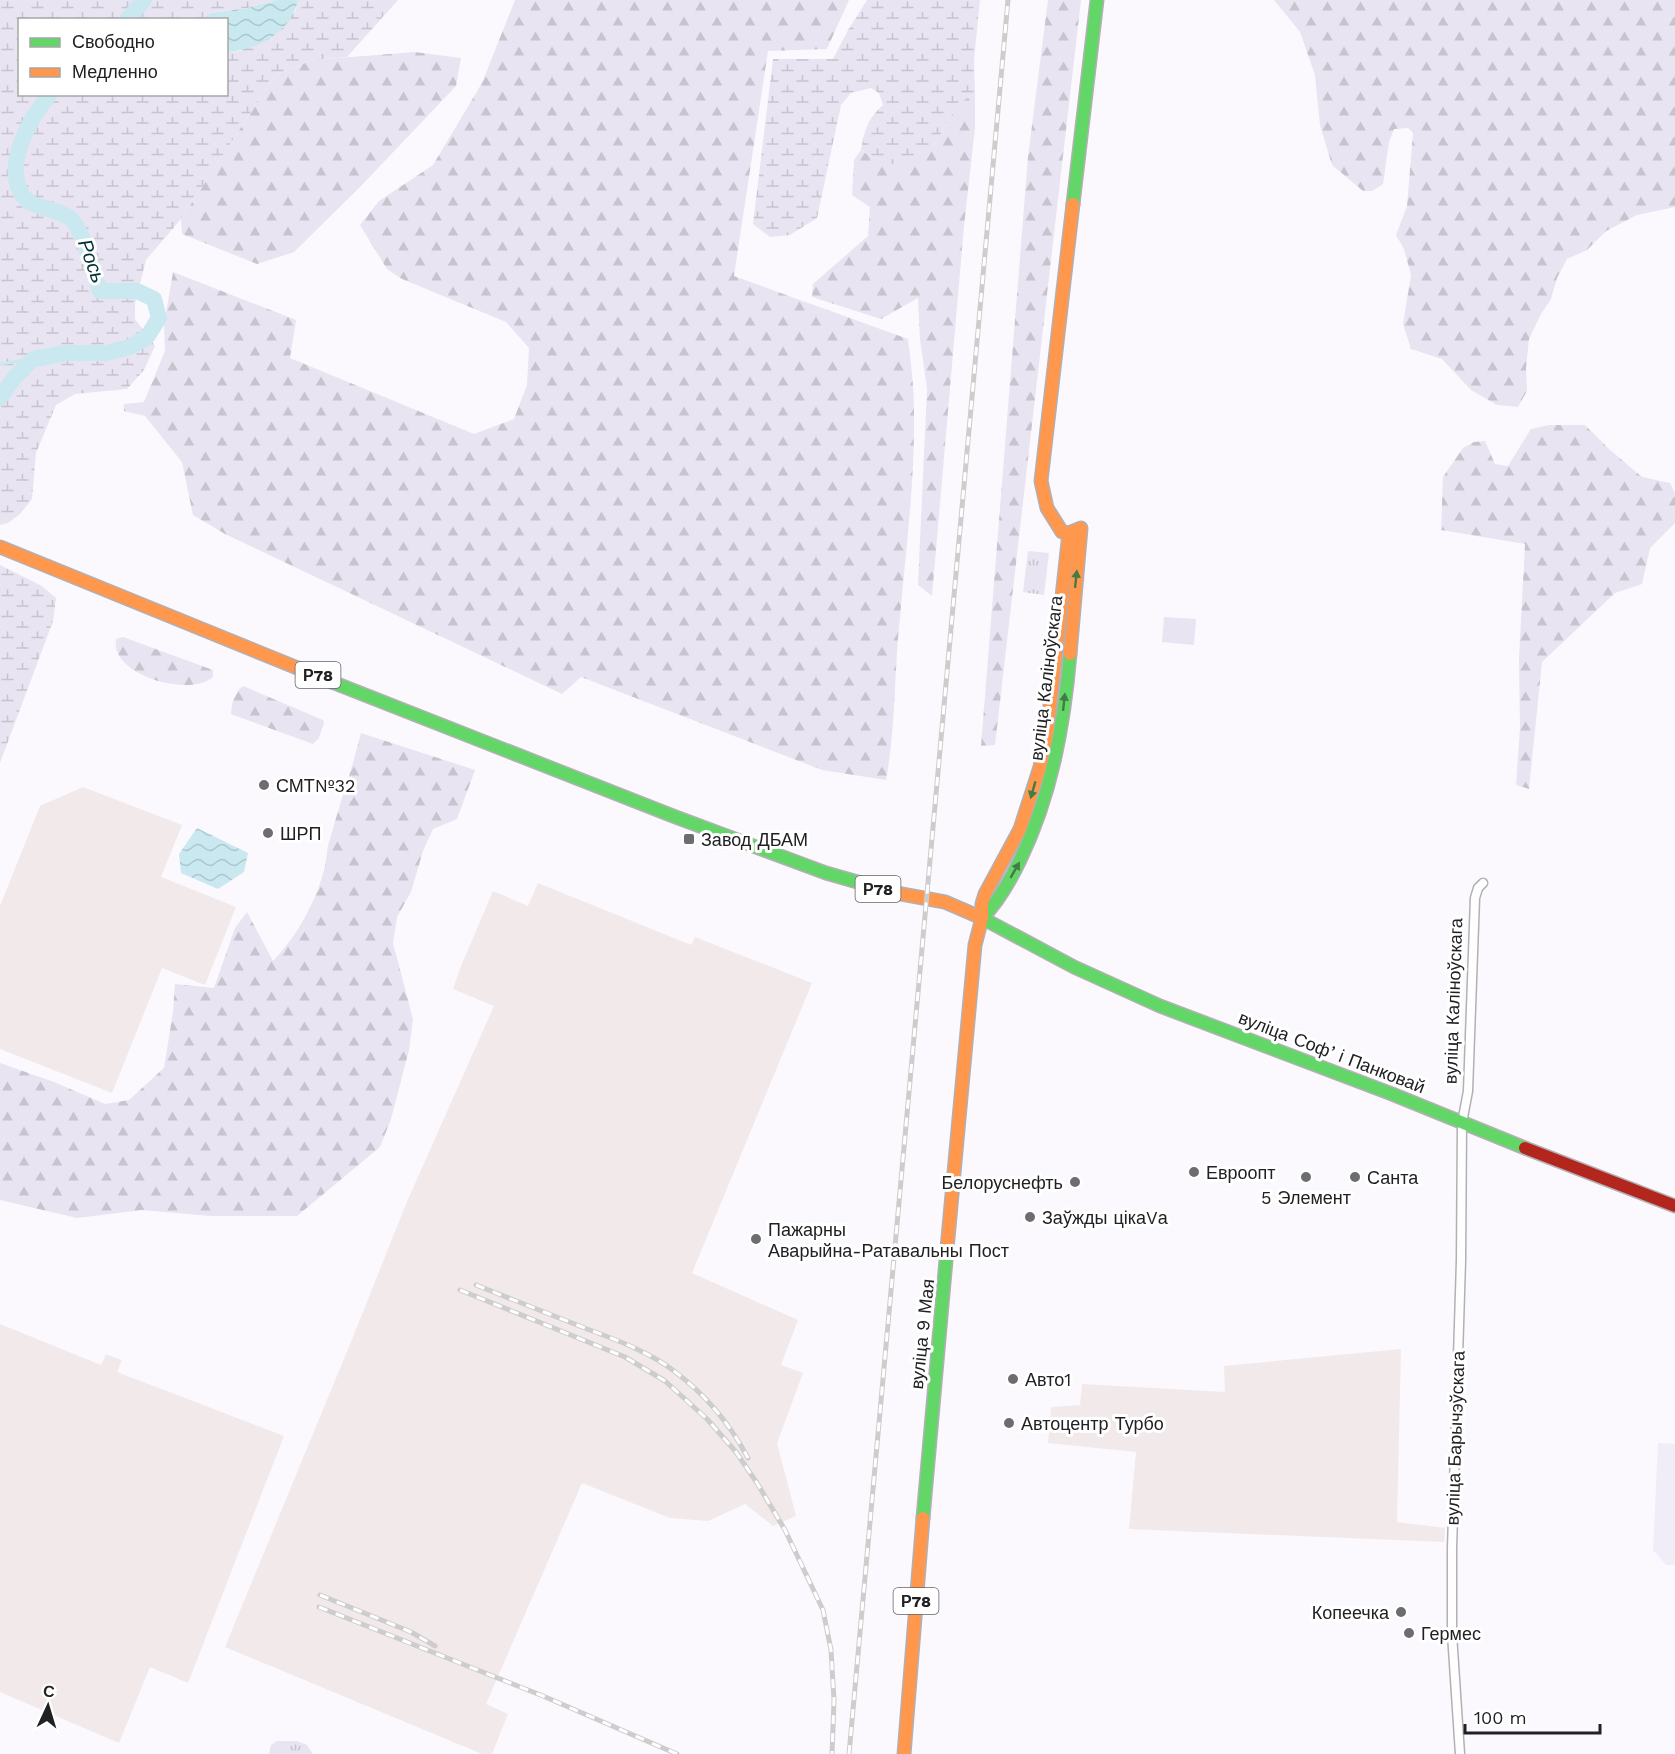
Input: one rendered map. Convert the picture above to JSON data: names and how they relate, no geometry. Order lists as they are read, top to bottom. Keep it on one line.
{"streets":{"main road":["Р78","вуліца Каліноўскага","вуліца Софʼі Панковай","вуліца 9 Мая"],"street":["вуліца Барычэўскага"]},"crossings":[["Р78","вуліца Каліноўскага"],["Р78","вуліца Софʼі Панковай"],["Р78","вуліца 9 Мая"],["вуліца Каліноўскага","вуліца Софʼі Панковай"],["вуліца Каліноўскага","вуліца 9 Мая"],["вуліца Каліноўскага","вуліца Барычэўскага"],["вуліца Софʼі Панковай","вуліца 9 Мая"],["вуліца Софʼі Панковай","вуліца Барычэўскага"]],"water":["Рось"],"places":{"other":["СМТ№32","ШРП","Евроопт","5 Элемент","Санта","Белоруснефть","Заўжды цікаVа","Пажарны Аварыйна-Ратавальны Пост","Авто1","Автоцентр Турбо","Копеечка","Гермес"],"transit":["Завод ДБАМ"]},"legend":["Свободно","Медленно"],"scale_bar":"100 m","north":"top"}
